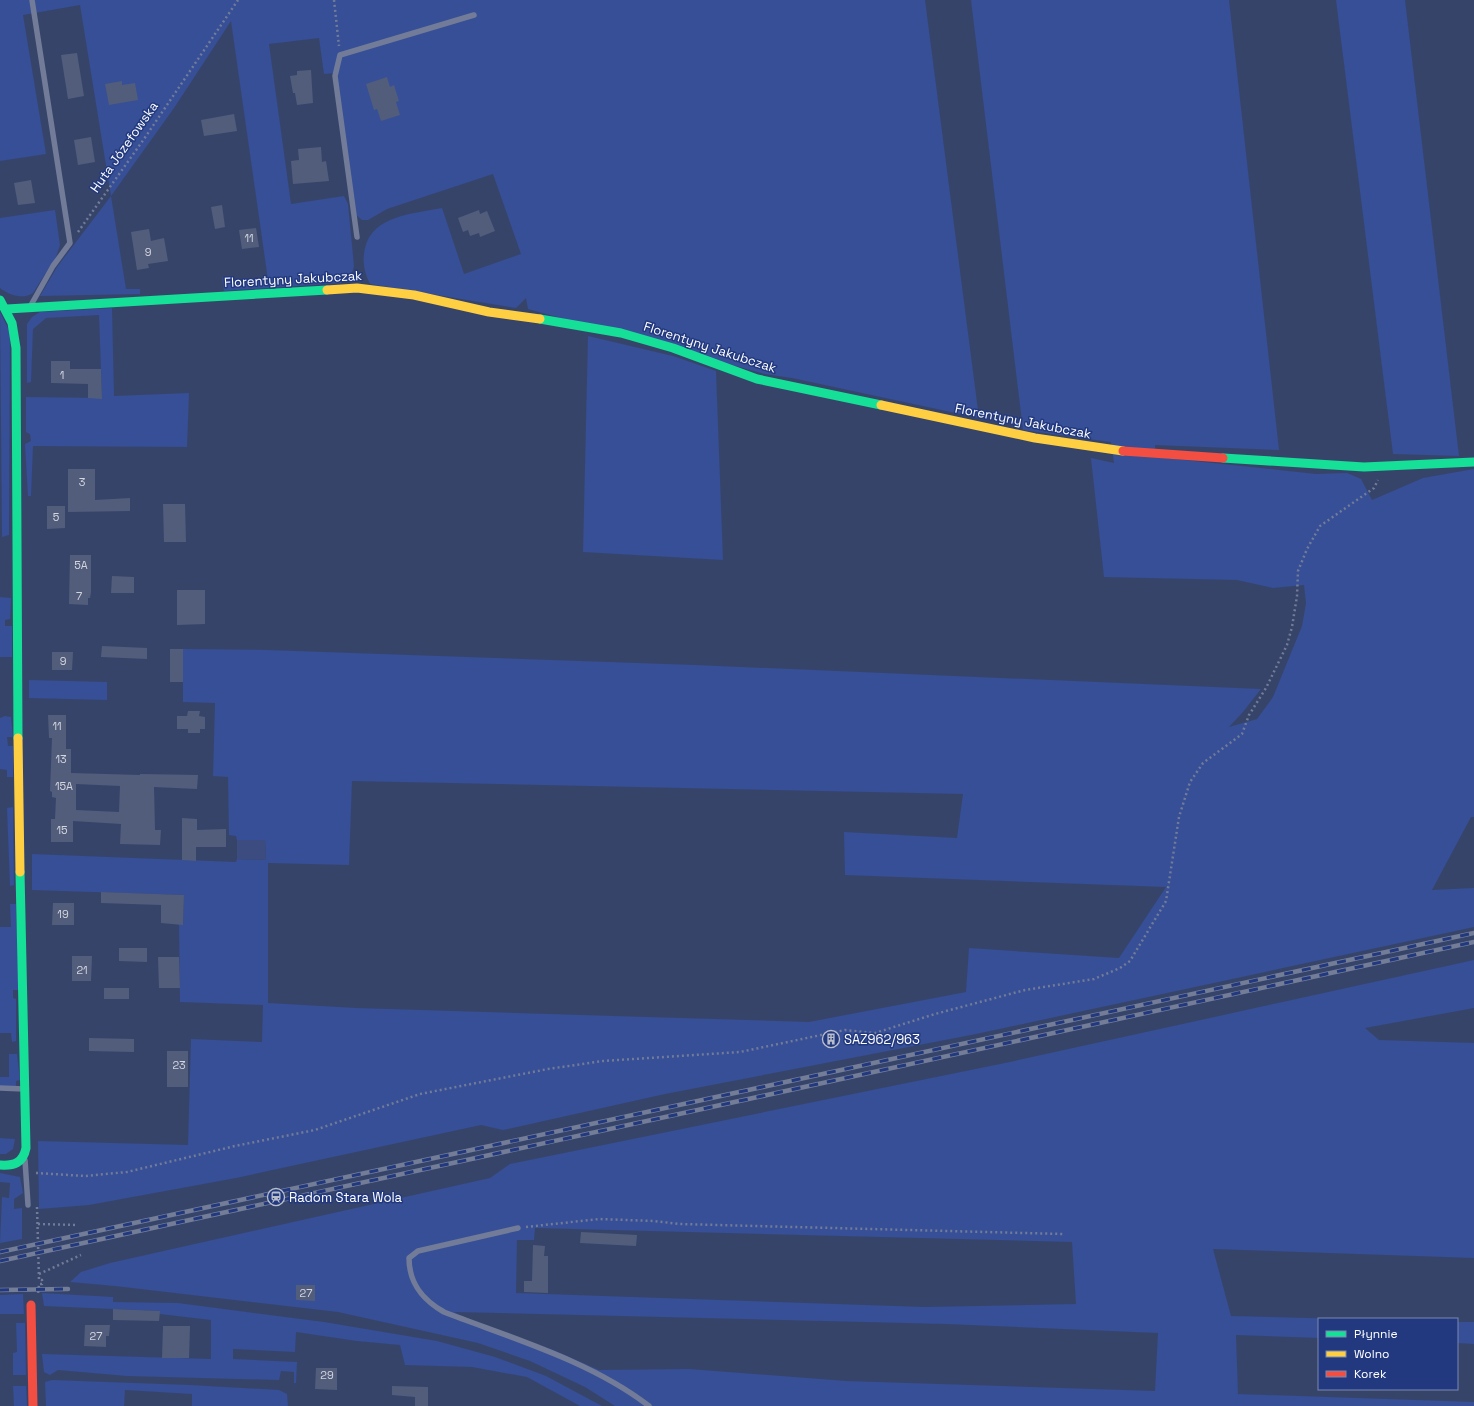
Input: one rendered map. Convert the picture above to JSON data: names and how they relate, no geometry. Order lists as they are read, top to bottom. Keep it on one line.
{"streets":{"street":["Florentyny Jakubczak"],"path":["Huta Józefowska"]},"places":{"building":["SAZ962/963"],"station":["Radom Stara Wola"]},"house_numbers":["11","9","1","3","5","5A","7","9","11","13","15A","15","19","21","23","27","27","29"],"legend":["Płynnie","Wolno","Korek"]}
